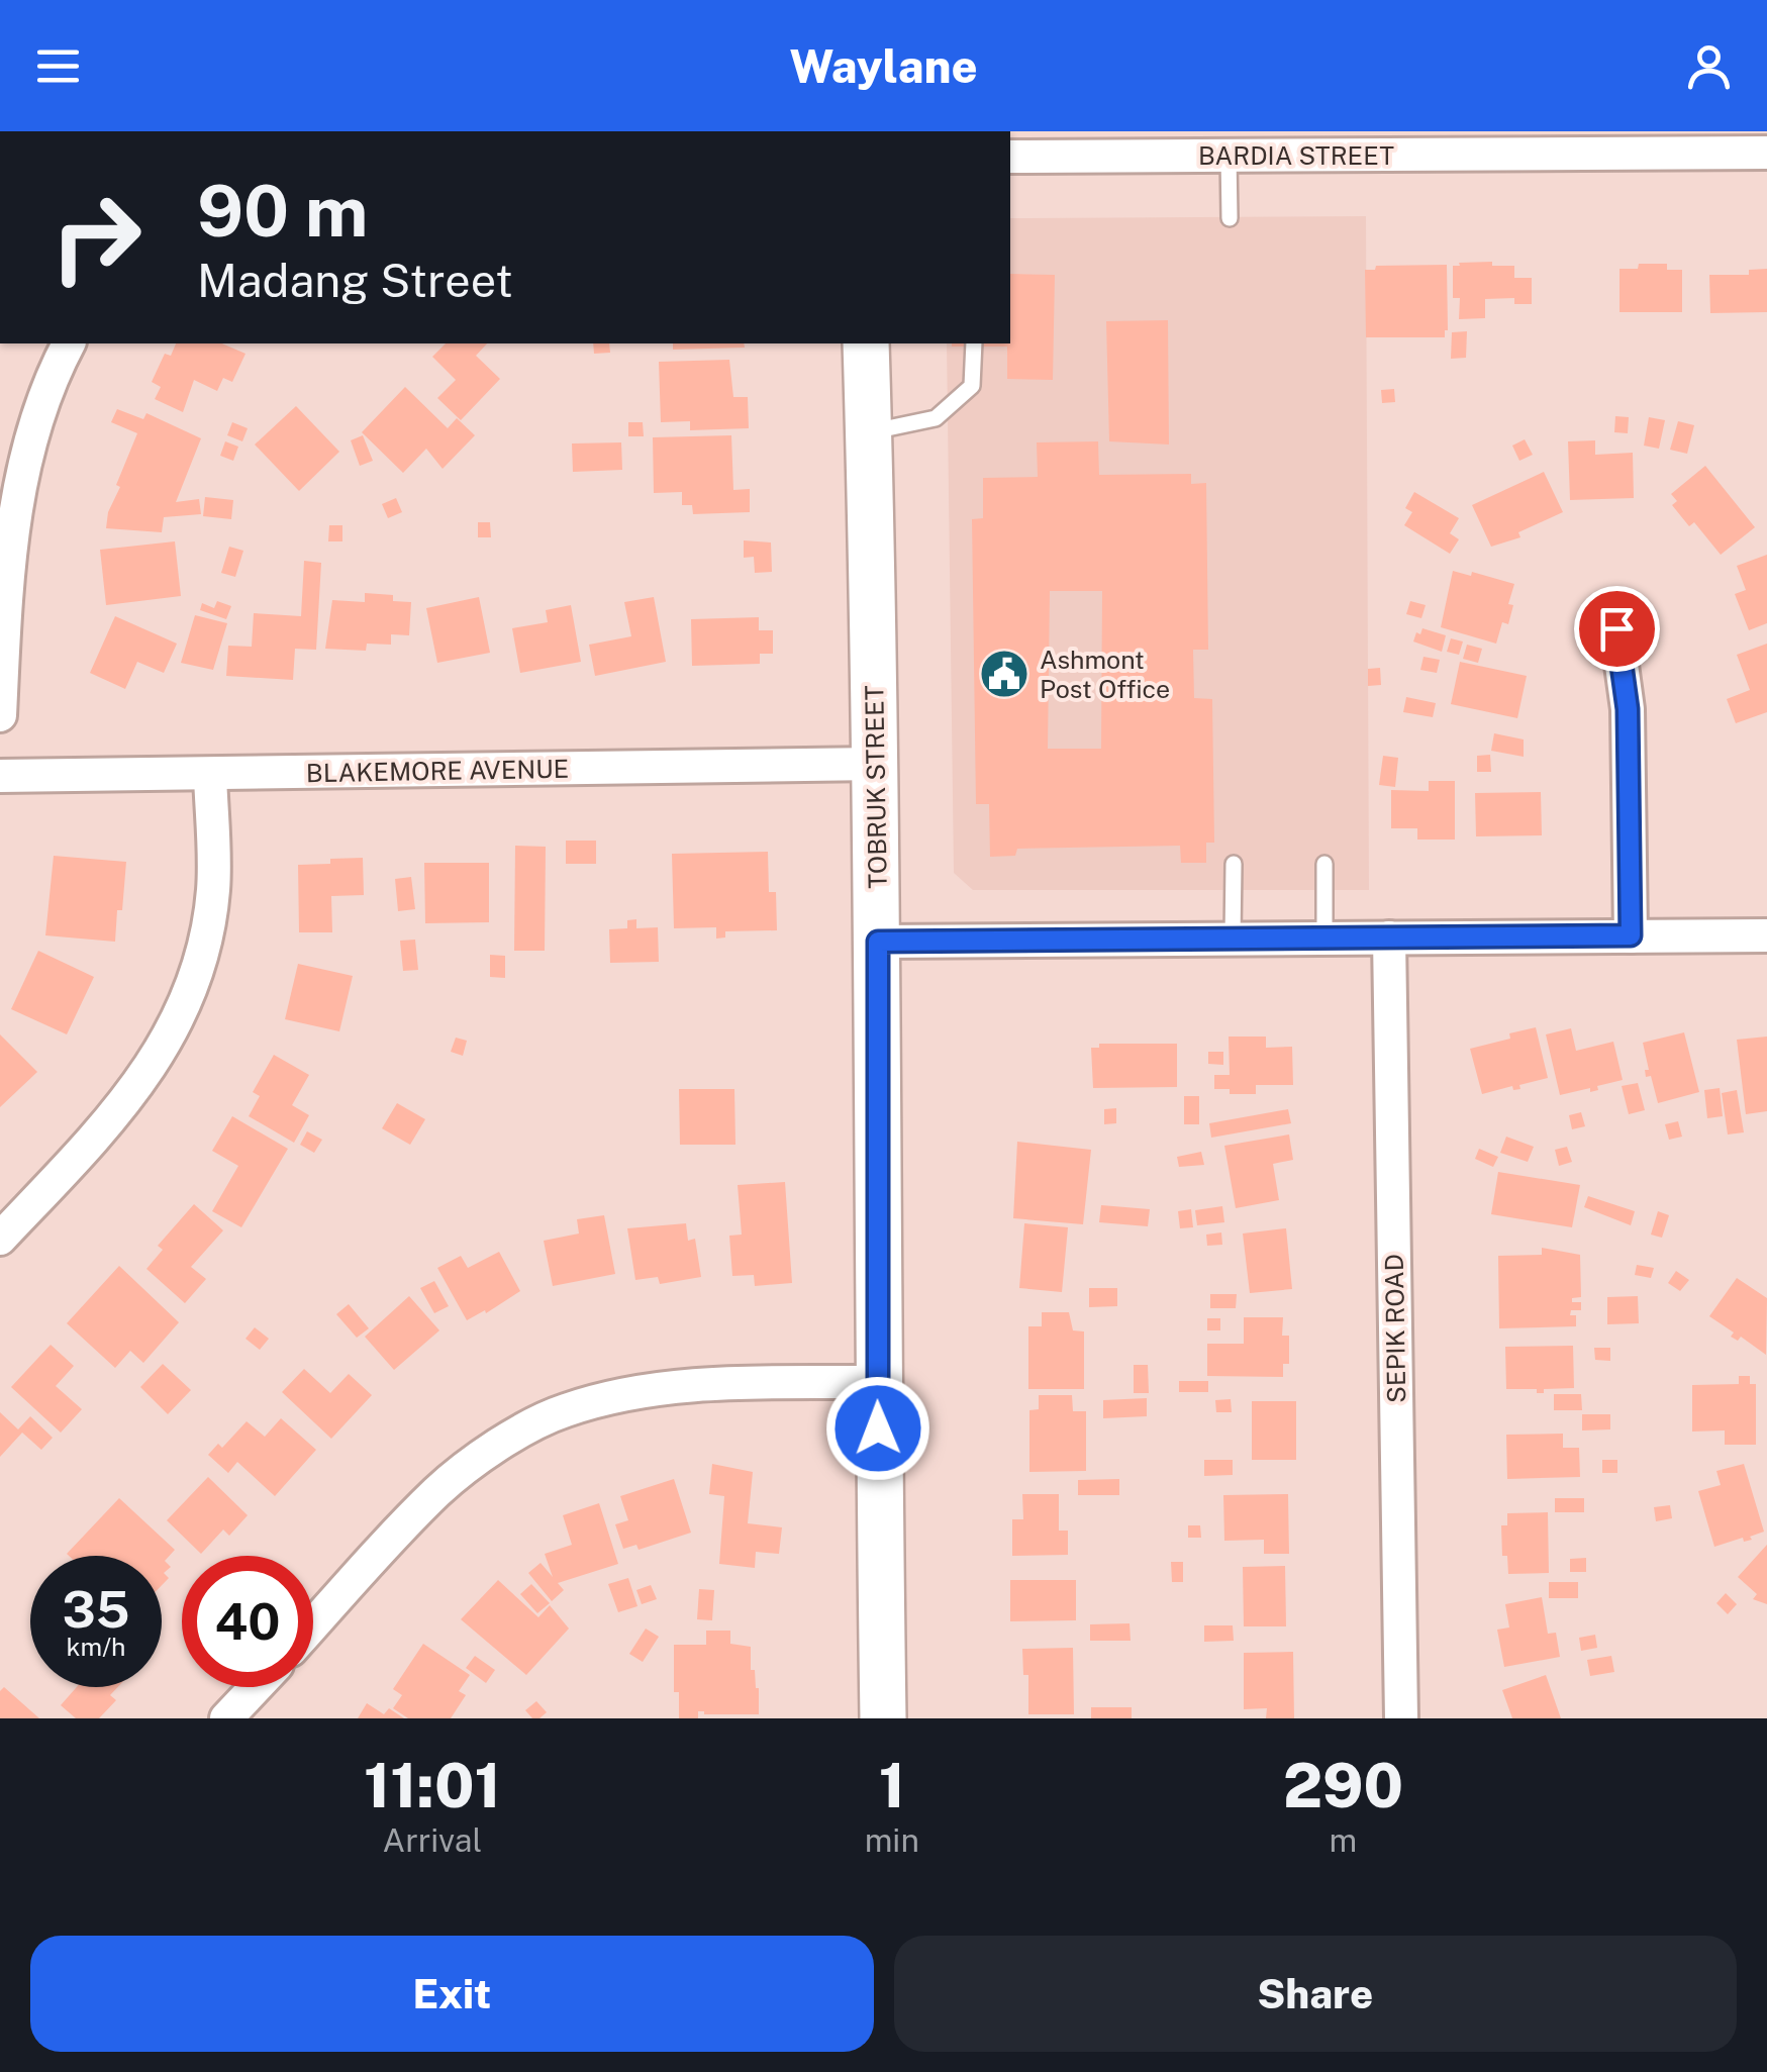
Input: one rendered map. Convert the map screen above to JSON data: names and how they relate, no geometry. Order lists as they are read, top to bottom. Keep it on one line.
{"streets":{"street":["BARDIA STREET","BLAKEMORE AVENUE","TOBRUK STREET","SEPIK ROAD"]},"crossings":[["BLAKEMORE AVENUE","TOBRUK STREET"]],"places":{"public building":["Ashmont Post Office"]},"page":{"header":"Waylane","turn":["90 m","Madang Street"],"speed":"35 km/h","limit":"40","eta":["11:01","Arrival","1","min","290","m"],"buttons":["Exit","Share"]}}
